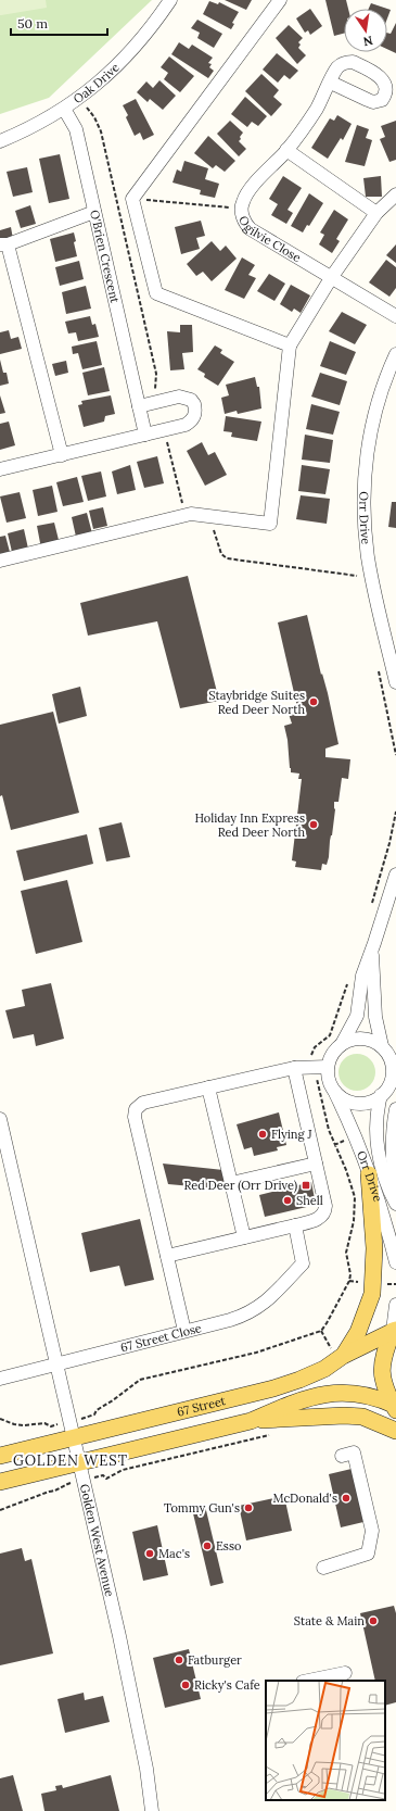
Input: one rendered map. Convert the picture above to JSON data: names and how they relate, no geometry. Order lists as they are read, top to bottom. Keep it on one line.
{"streets":{"main road":["67 Street"],"street":["Oak Drive","Ogilvie Close","O'Brien Crescent","Orr Drive","67 Street Close","Golden West Avenue"]},"crossings":[["Oak Drive","O'Brien Crescent"],["67 Street Close","Golden West Avenue"],["67 Street","Golden West Avenue"]],"districts":["GOLDEN WEST"],"places":{"other":["Staybridge Suites Red Deer North","Holiday Inn Express Red Deer North","Flying J","Shell","McDonald's","Tommy Gun's","Esso","Mac's","State & Main","Fatburger","Ricky's Cafe"],"transit":["Red Deer (Orr Drive)"]},"scale_bar":"50 m","north":"bottom"}
